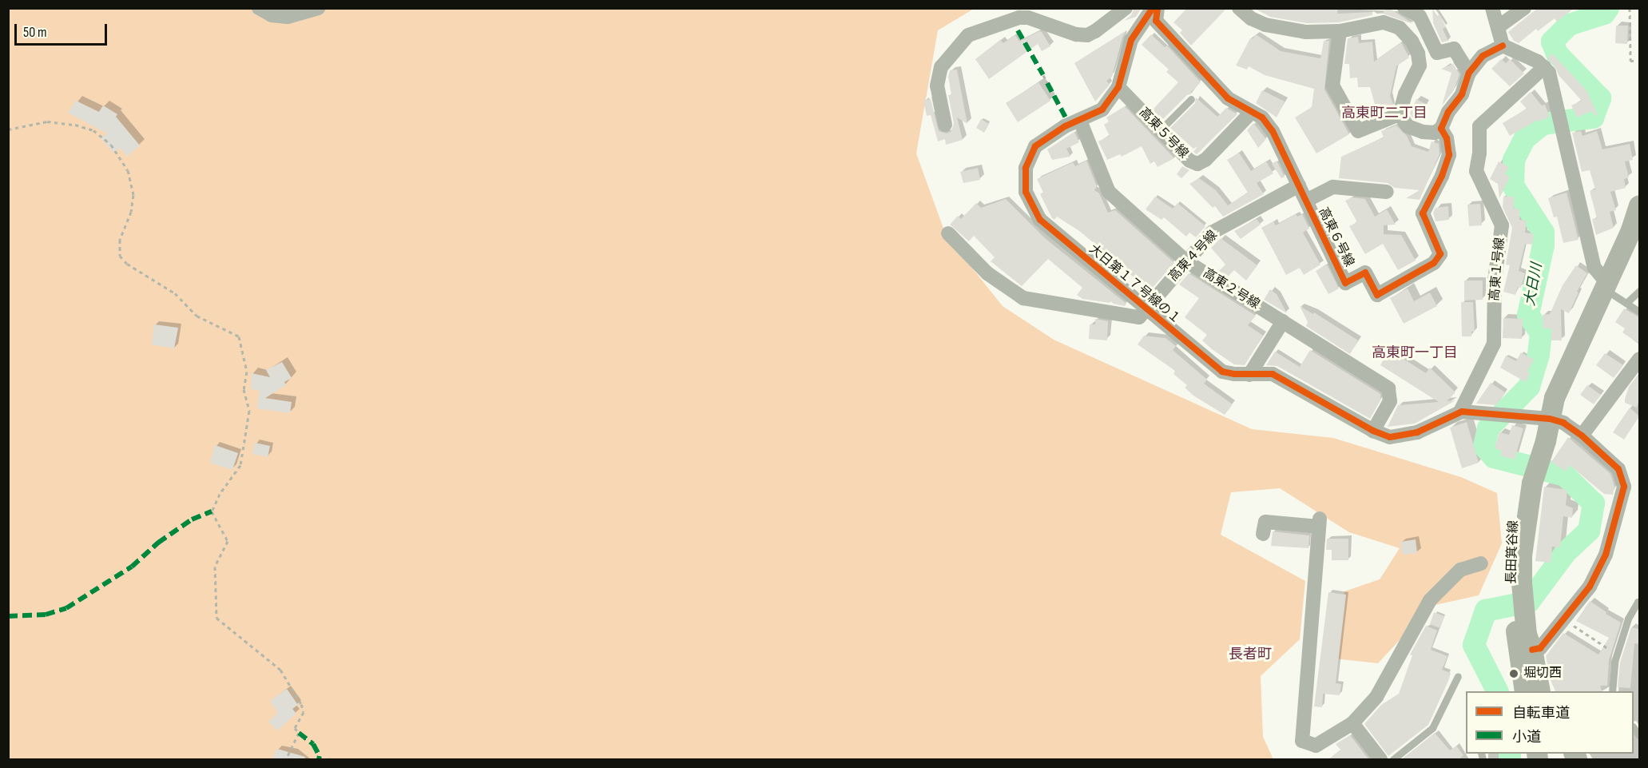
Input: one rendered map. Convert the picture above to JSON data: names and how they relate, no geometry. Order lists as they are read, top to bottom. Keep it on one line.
{"streets":{"street":["高東５号線","高東６号線","高東４号線","高東１号線","大日第１７号線の１","高東２号線","長田箕谷線"]},"crossings":[["高東５号線","高東６号線"],["高東５号線","大日第１７号線の１"],["高東６号線","高東４号線"],["高東４号線","大日第１７号線の１"],["高東４号線","高東２号線"],["高東１号線","大日第１７号線の１"],["大日第１７号線の１","高東２号線"]],"districts":["高東町二丁目","高東町一丁目","長者町"],"water":["大日川"],"places":["堀切西"],"legend":["自転車道","小道"],"scale_bar":"50 m"}
